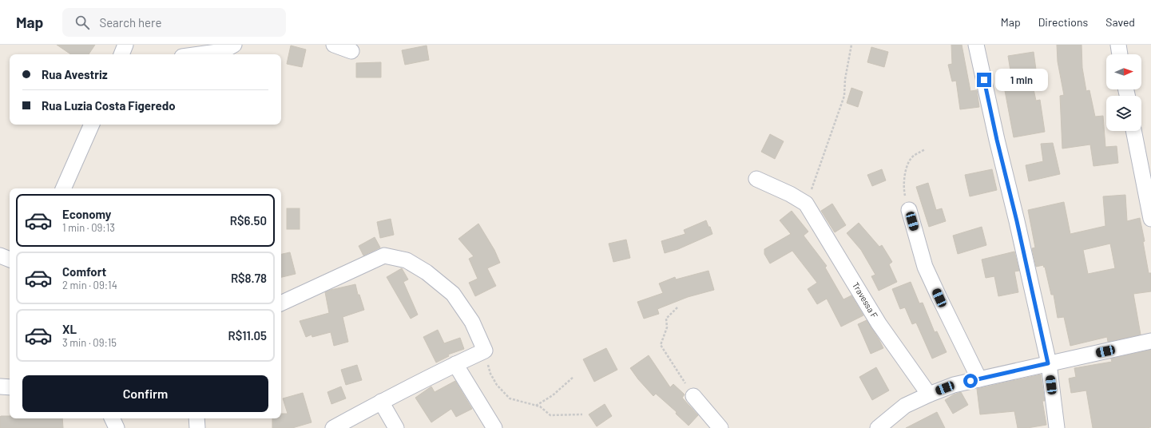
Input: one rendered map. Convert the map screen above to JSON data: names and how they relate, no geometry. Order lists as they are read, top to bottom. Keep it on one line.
{"streets":{"street":["Travessa F"]},"north":"right","page":{"header":"Map","search":"Search here","nav":["Map","Directions","Saved"],"banner":["Rua Avestriz","Rua Luzia Costa Figeredo"],"bubble":"1 min","list":[{"name":"Economy","note":"1 min · 09:13","value":"R$6.50"},{"name":"Comfort","note":"2 min · 09:14","value":"R$8.78"},{"name":"XL","note":"3 min · 09:15","value":"R$11.05"}],"buttons":"Confirm"}}
